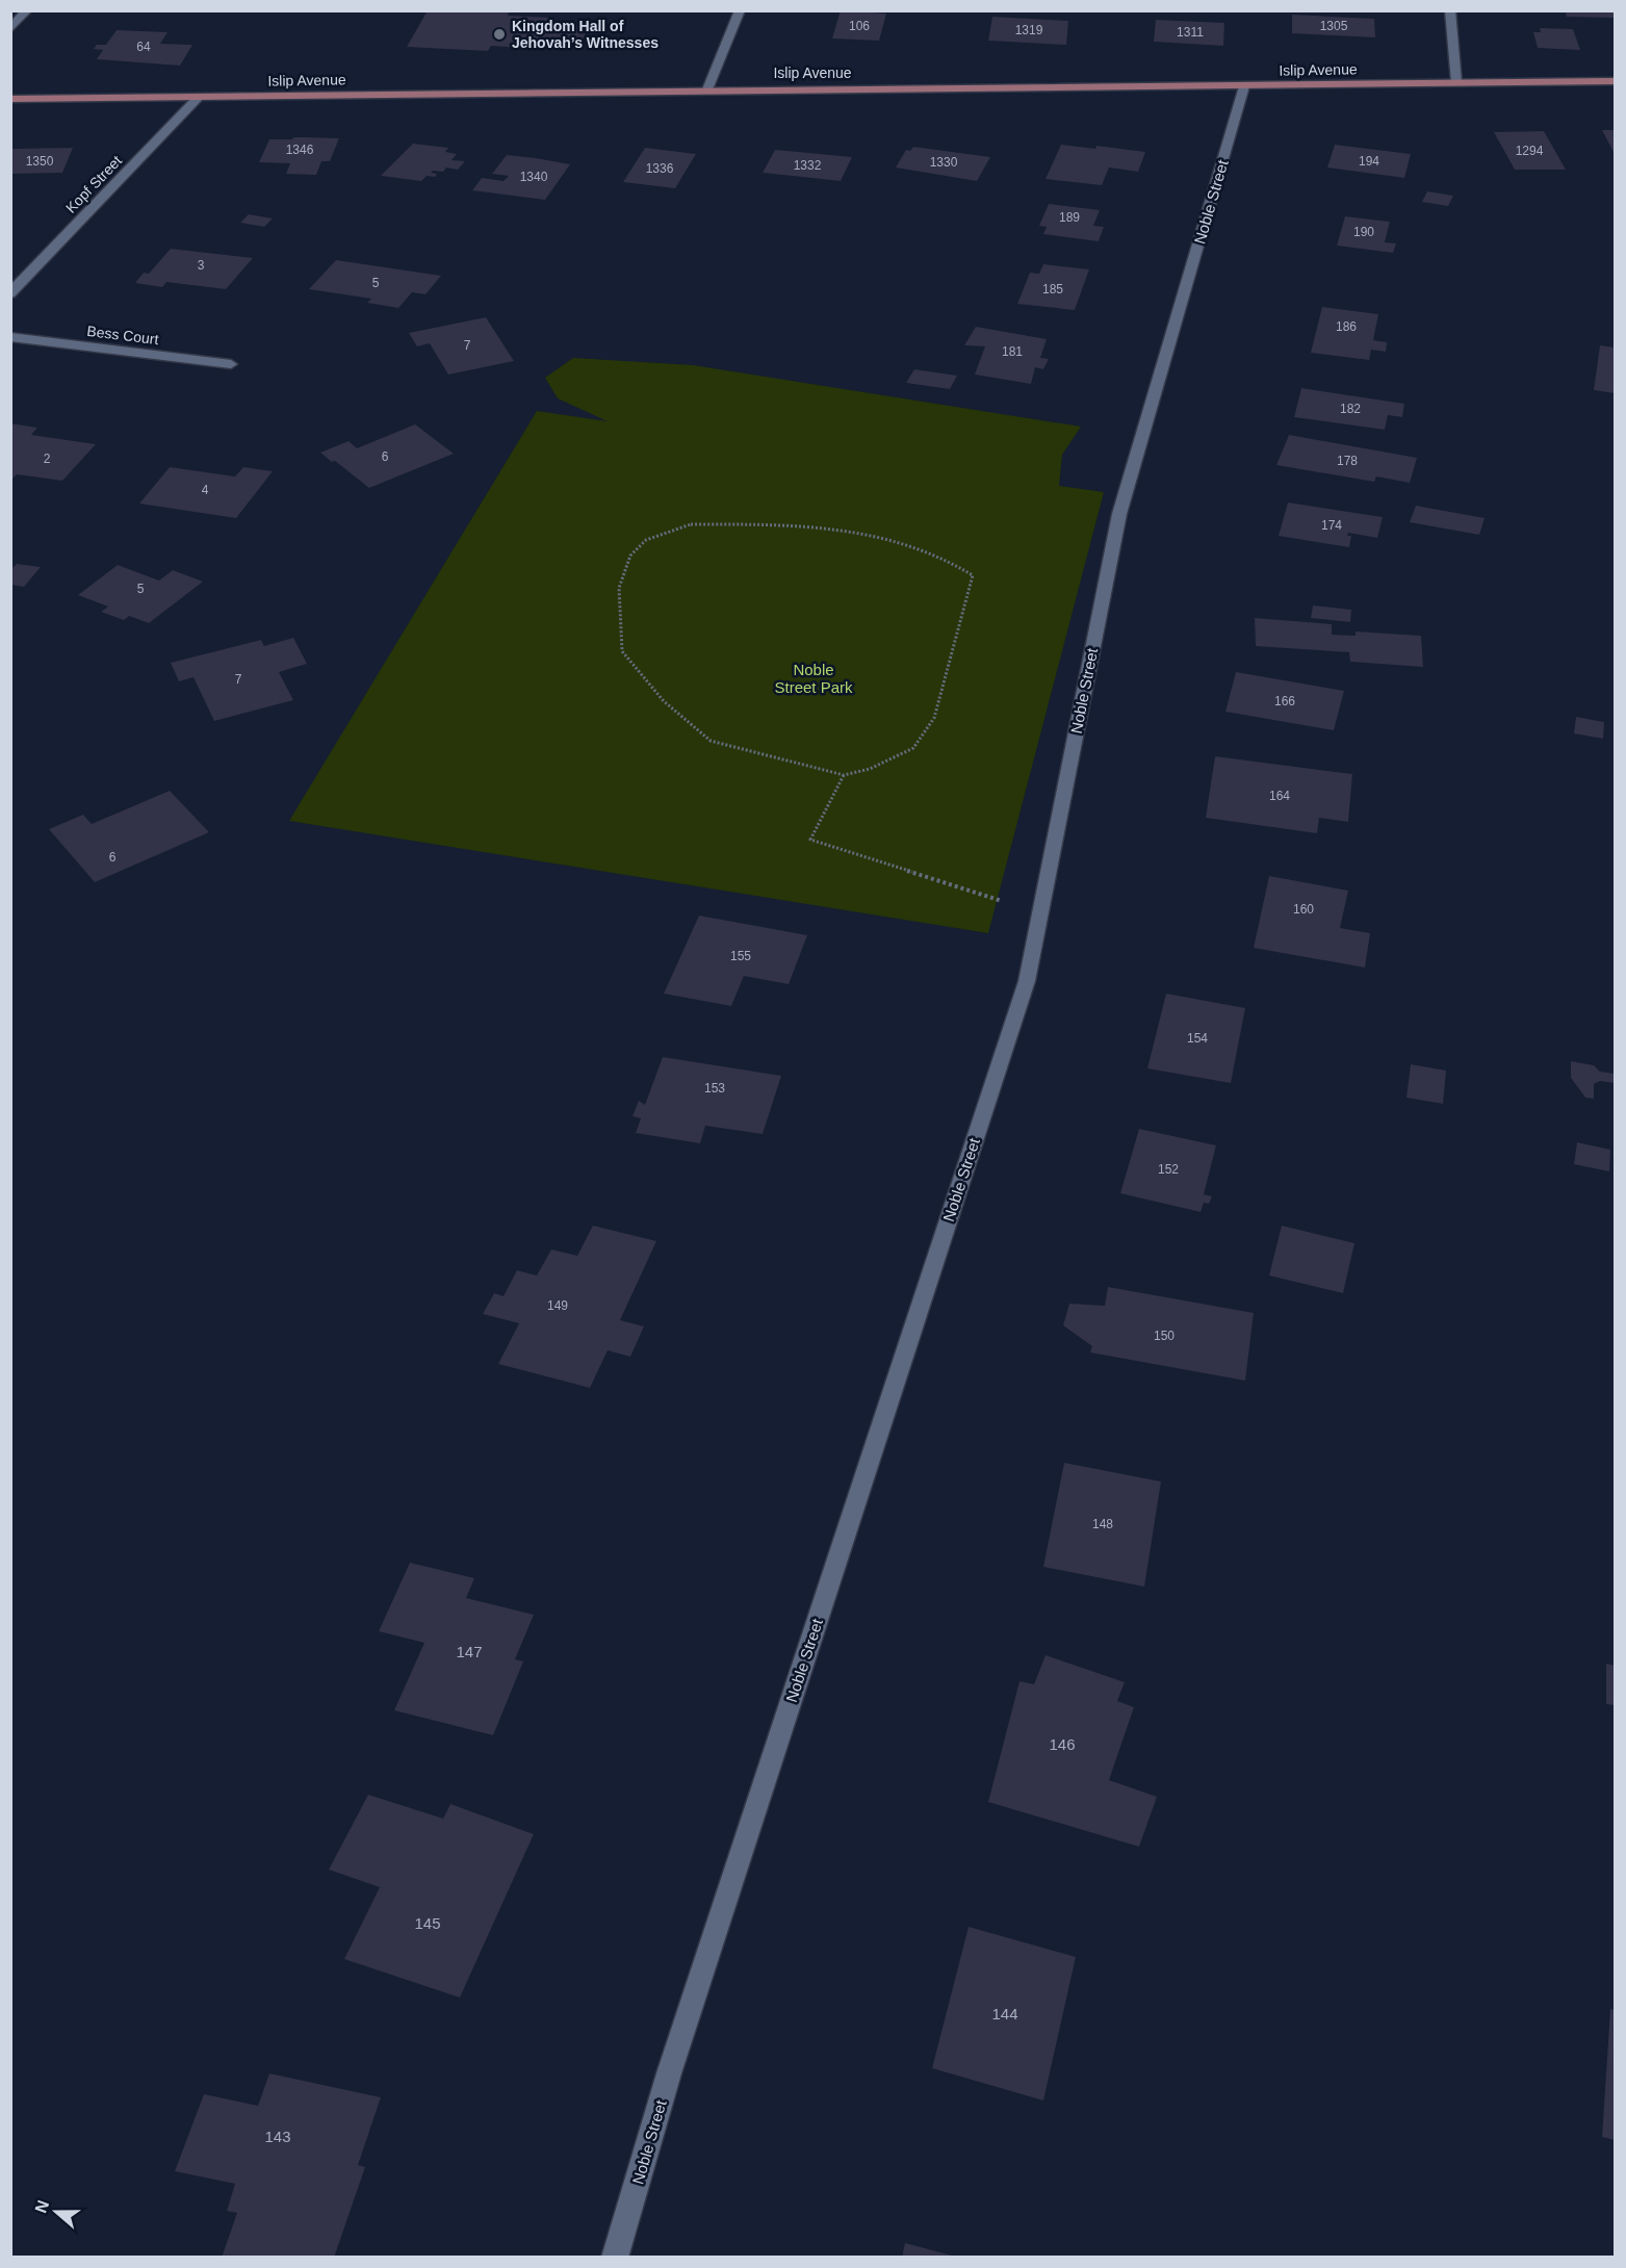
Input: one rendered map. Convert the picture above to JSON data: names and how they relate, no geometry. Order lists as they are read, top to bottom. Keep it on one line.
{"streets":{"main road":["Islip Avenue"],"street":["Kopf Street","Noble Street","Bess Court"]},"crossings":[["Islip Avenue","Kopf Street"],["Islip Avenue","Noble Street"]],"parks":["Noble Street Park"],"places":["Kingdom Hall of Jehovah’s Witnesses"],"house_numbers":["106","1305","1319","1311","64","1346","1294","1350","194","1330","1332","1336","1340","189","190","3","5","185","186","7","181","182","6","2","178","4","174","5","7","166","164","6","160","155","154","153","152","149","150","148","147","146","145","144","143"],"north":"left"}
